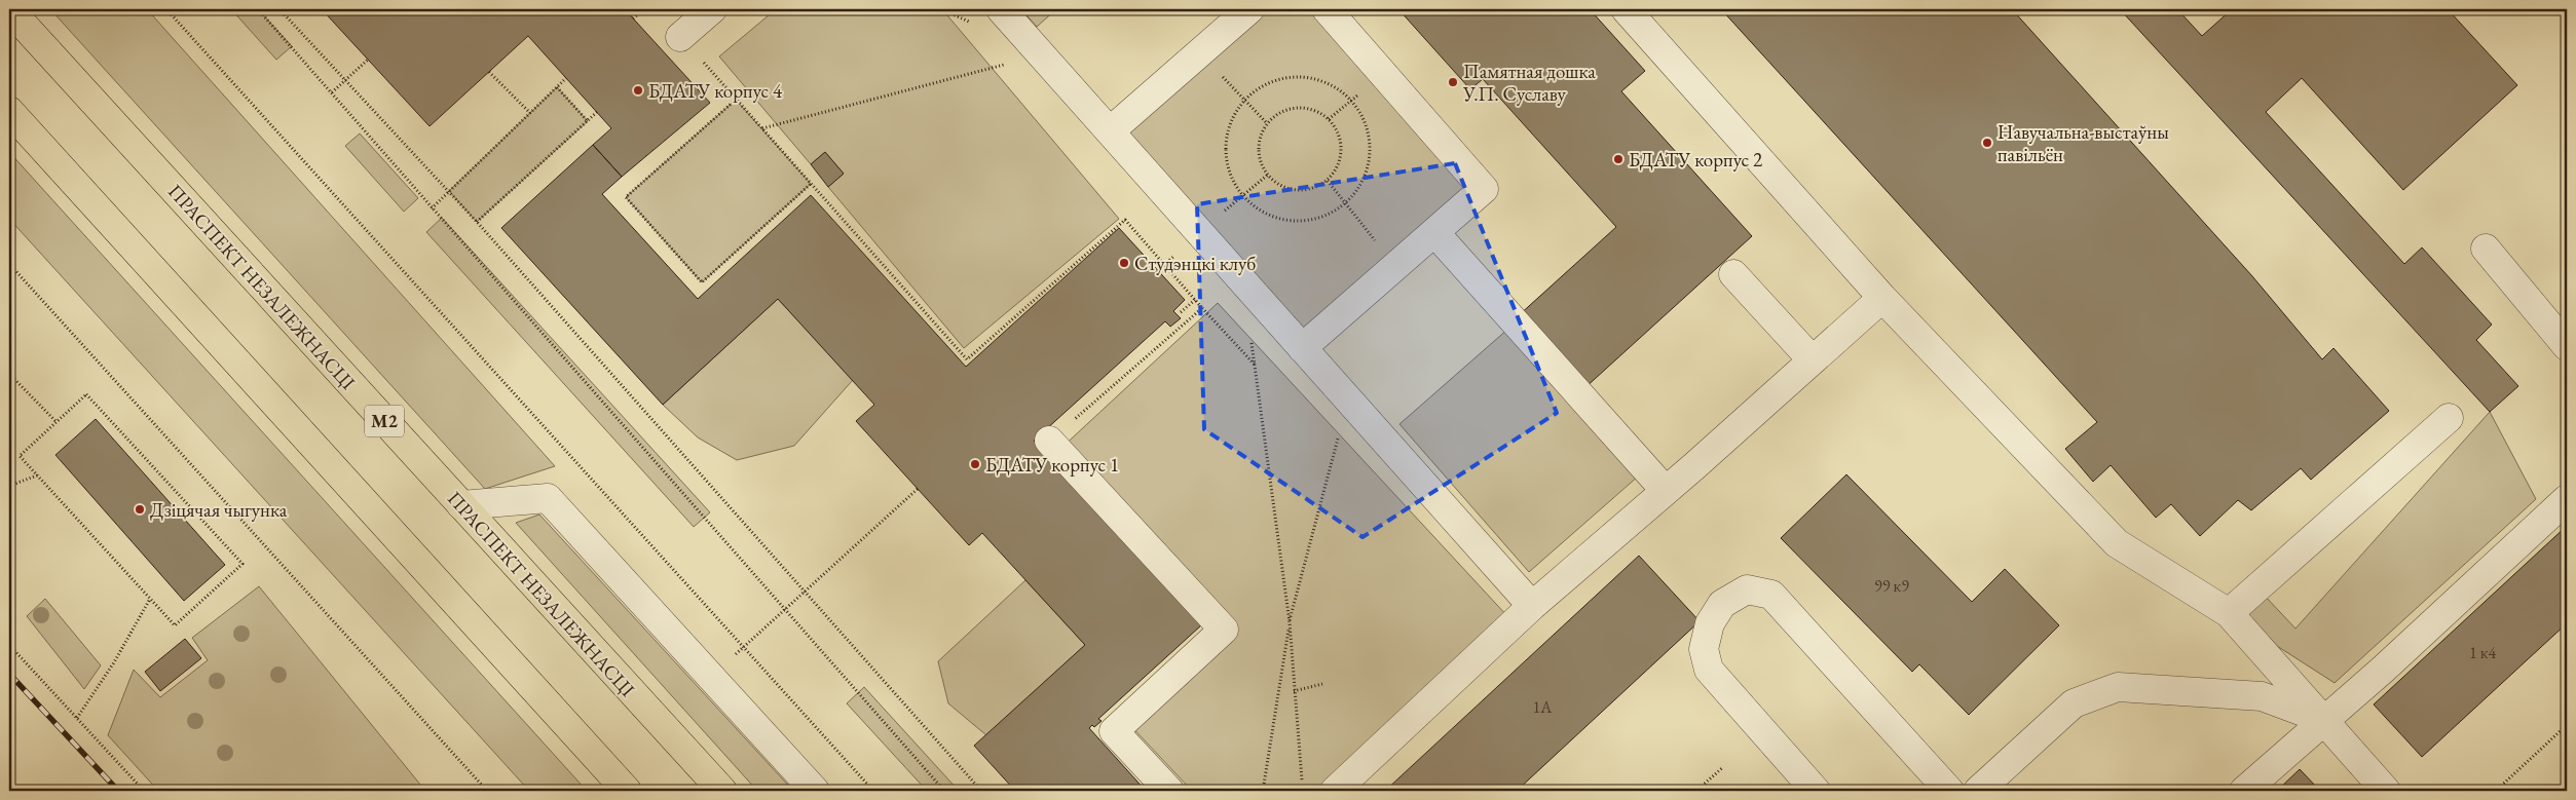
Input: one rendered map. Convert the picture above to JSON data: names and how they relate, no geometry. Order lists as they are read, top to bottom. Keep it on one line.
{"streets":{"main road":["ПРАСПЕКТ НЕЗАЛЕЖНАСЦІ","М2"]},"places":["Памятная дошка У.П. Суславу","БДАТУ корпус 4","Навучальна-выстаўны павільён","БДАТУ корпус 2","Студэнцкі клуб","БДАТУ корпус 1","Дзіцячая чыгунка"],"house_numbers":["99 к9","1 к4","1А"]}
